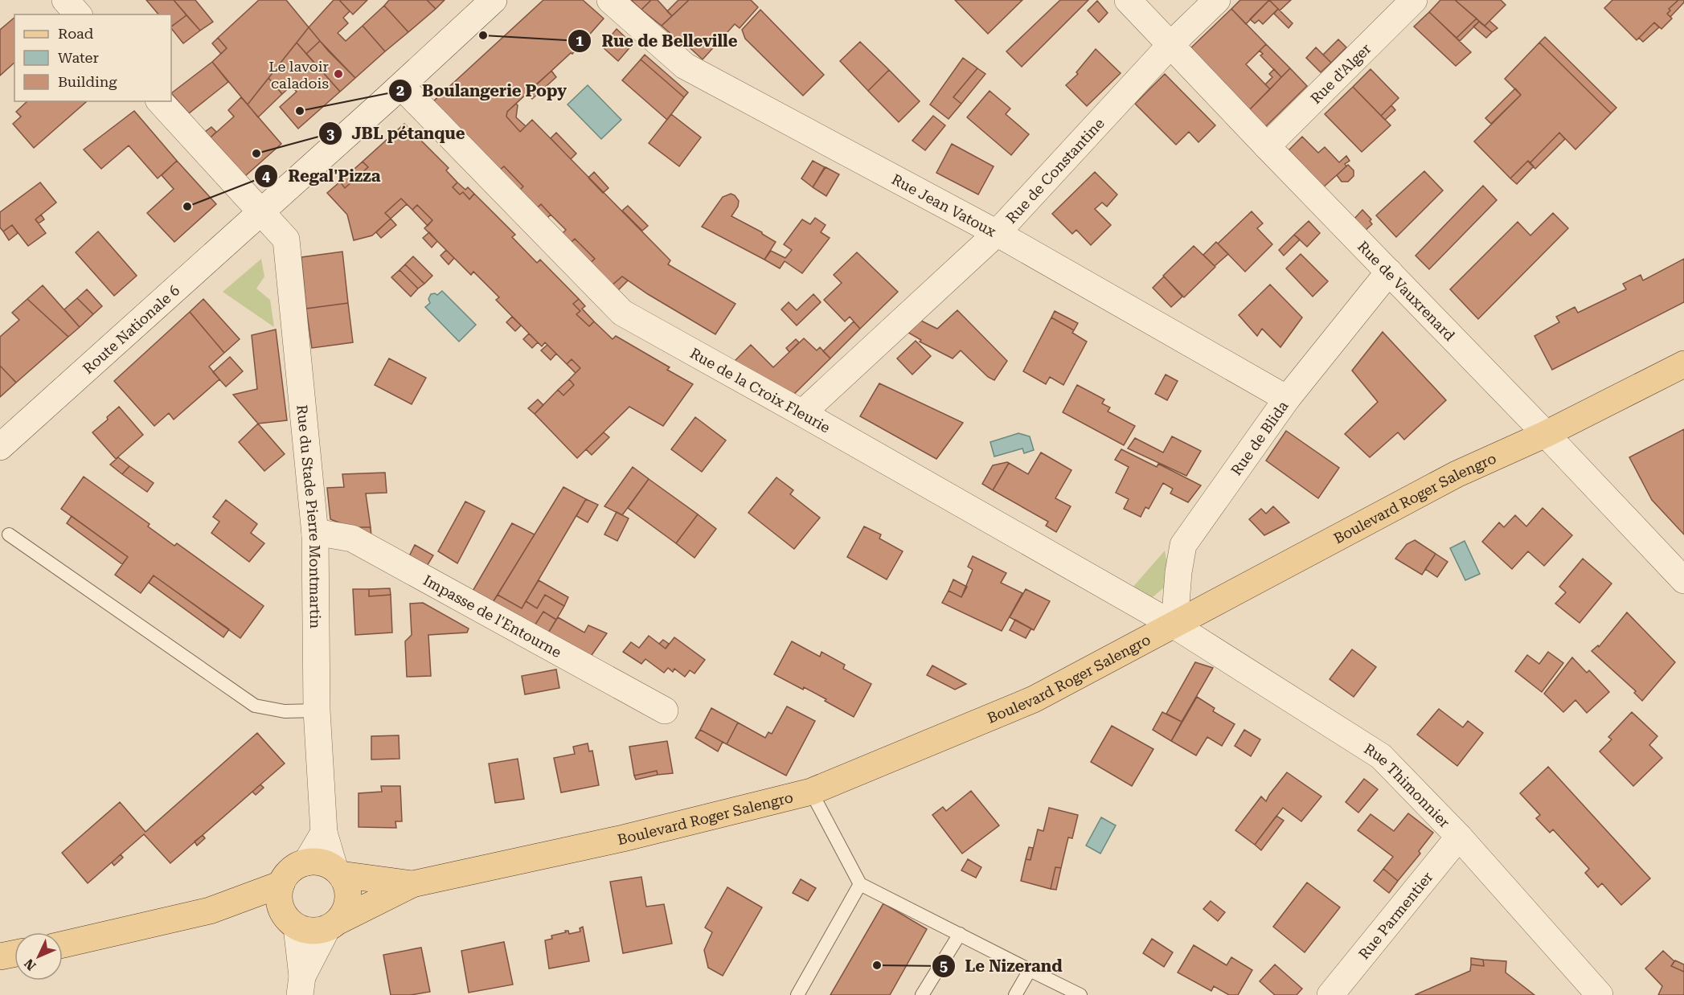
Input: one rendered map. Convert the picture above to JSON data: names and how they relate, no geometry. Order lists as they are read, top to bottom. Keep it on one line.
{"streets":{"main road":["Boulevard Roger Salengro"],"street":["Rue d'Alger","Rue de Constantine","Rue Jean Vatoux","Rue de Vauxrenard","Route Nationale 6","Rue de la Croix Fleurie","Rue de Blida","Rue du Stade Pierre Montmartin","Impasse de l'Entourne","Rue Thimonnier","Rue Parmentier"]},"crossings":[["Rue d'Alger","Rue de Vauxrenard"],["Rue de Constantine","Rue Jean Vatoux"],["Rue de Constantine","Rue de Vauxrenard"],["Rue de Constantine","Rue de la Croix Fleurie"],["Rue Jean Vatoux","Rue de Blida"],["Rue de Vauxrenard","Rue de Blida"],["Rue de Vauxrenard","Boulevard Roger Salengro"],["Route Nationale 6","Rue de la Croix Fleurie"],["Route Nationale 6","Rue du Stade Pierre Montmartin"],["Rue de la Croix Fleurie","Rue de Blida"],["Rue de la Croix Fleurie","Boulevard Roger Salengro"],["Rue de la Croix Fleurie","Rue Thimonnier"],["Rue de Blida","Boulevard Roger Salengro"],["Rue de Blida","Rue Thimonnier"],["Boulevard Roger Salengro","Rue du Stade Pierre Montmartin"],["Boulevard Roger Salengro","Rue Thimonnier"],["Rue du Stade Pierre Montmartin","Impasse de l'Entourne"],["Rue Thimonnier","Rue Parmentier"]],"places":["Rue de Belleville","Le lavoir caladois","Boulangerie Popy","JBL pétanque","Regal'Pizza","Le Nizerand"],"legend":["Road","Water","Building"],"north":"bottom left"}
